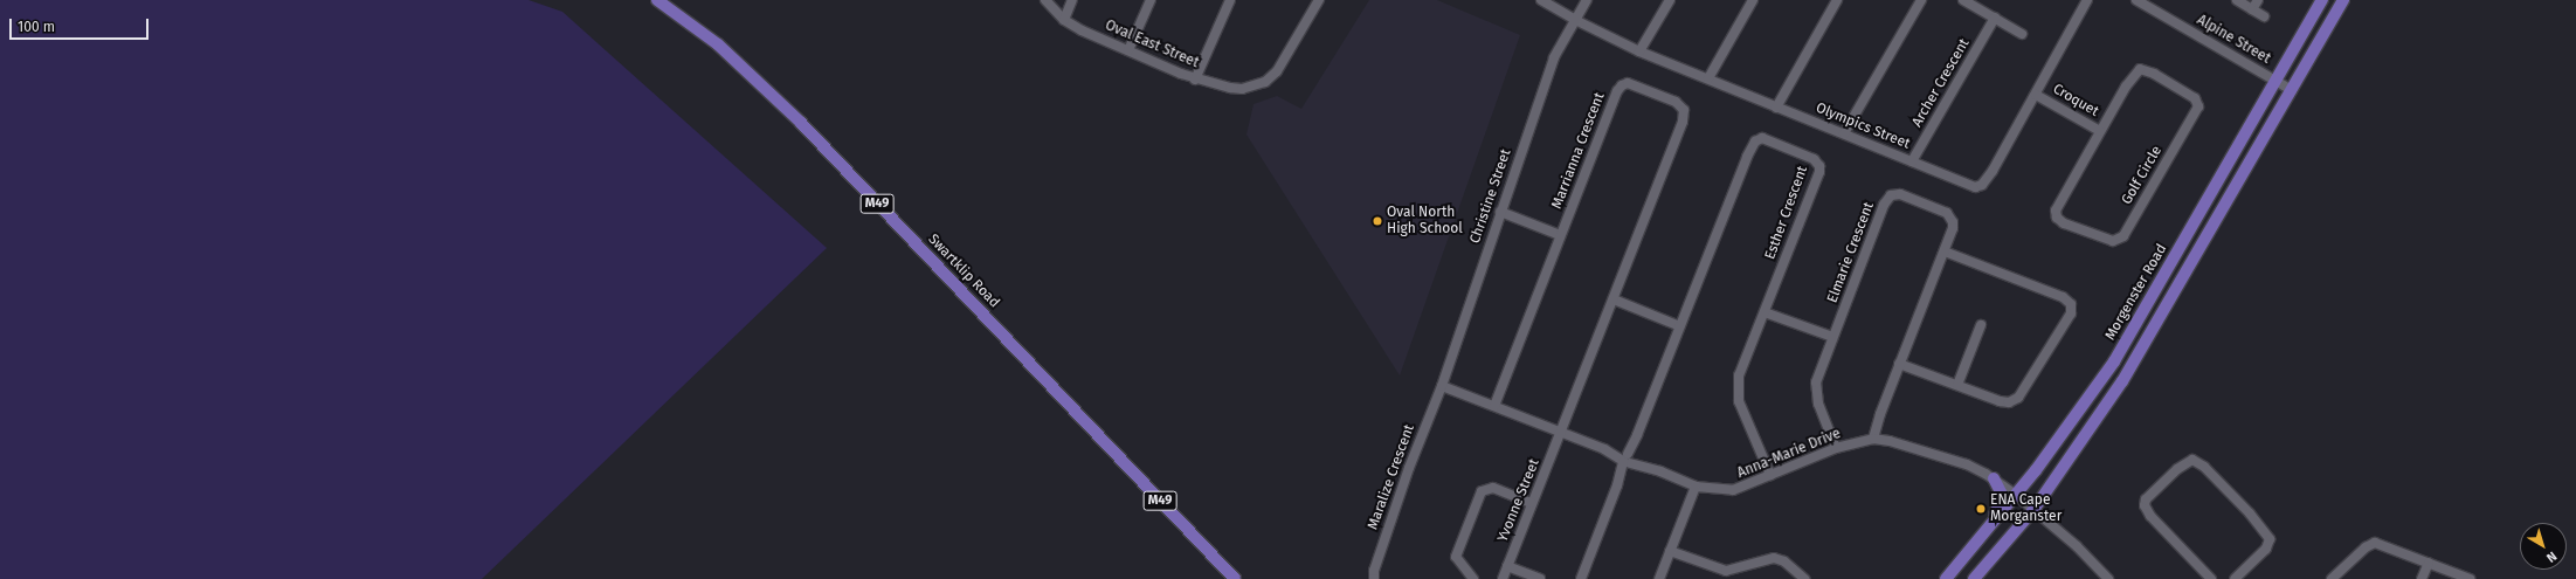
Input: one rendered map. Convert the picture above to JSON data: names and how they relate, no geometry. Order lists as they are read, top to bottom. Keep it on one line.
{"streets":{"main road":["M49","Swartklip Road","Morgenster Road"],"street":["Alpine Street","Oval East Street","Archer Crescent","Croquet","Olympics Street","Marrianna Crescent","Golf Circle","Christine Street","Esther Crescent","Elmarie Crescent","Anna-Marie Drive","Maralize Crescent","Yvonne Street"]},"crossings":[["Alpine Street","Morgenster Road"],["Archer Crescent","Olympics Street"],["Croquet","Olympics Street"],["Croquet","Golf Circle"],["Olympics Street","Christine Street"],["Marrianna Crescent","Anna-Marie Drive"],["Marrianna Crescent","Yvonne Street"],["Christine Street","Anna-Marie Drive"],["Christine Street","Maralize Crescent"],["Esther Crescent","Anna-Marie Drive"],["Elmarie Crescent","Anna-Marie Drive"],["Morgenster Road","Anna-Marie Drive"],["Anna-Marie Drive","Maralize Crescent"],["Anna-Marie Drive","Yvonne Street"]],"places":["Oval North High School","ENA Cape Morganster"],"scale_bar":"100 m","north":"bottom right"}
